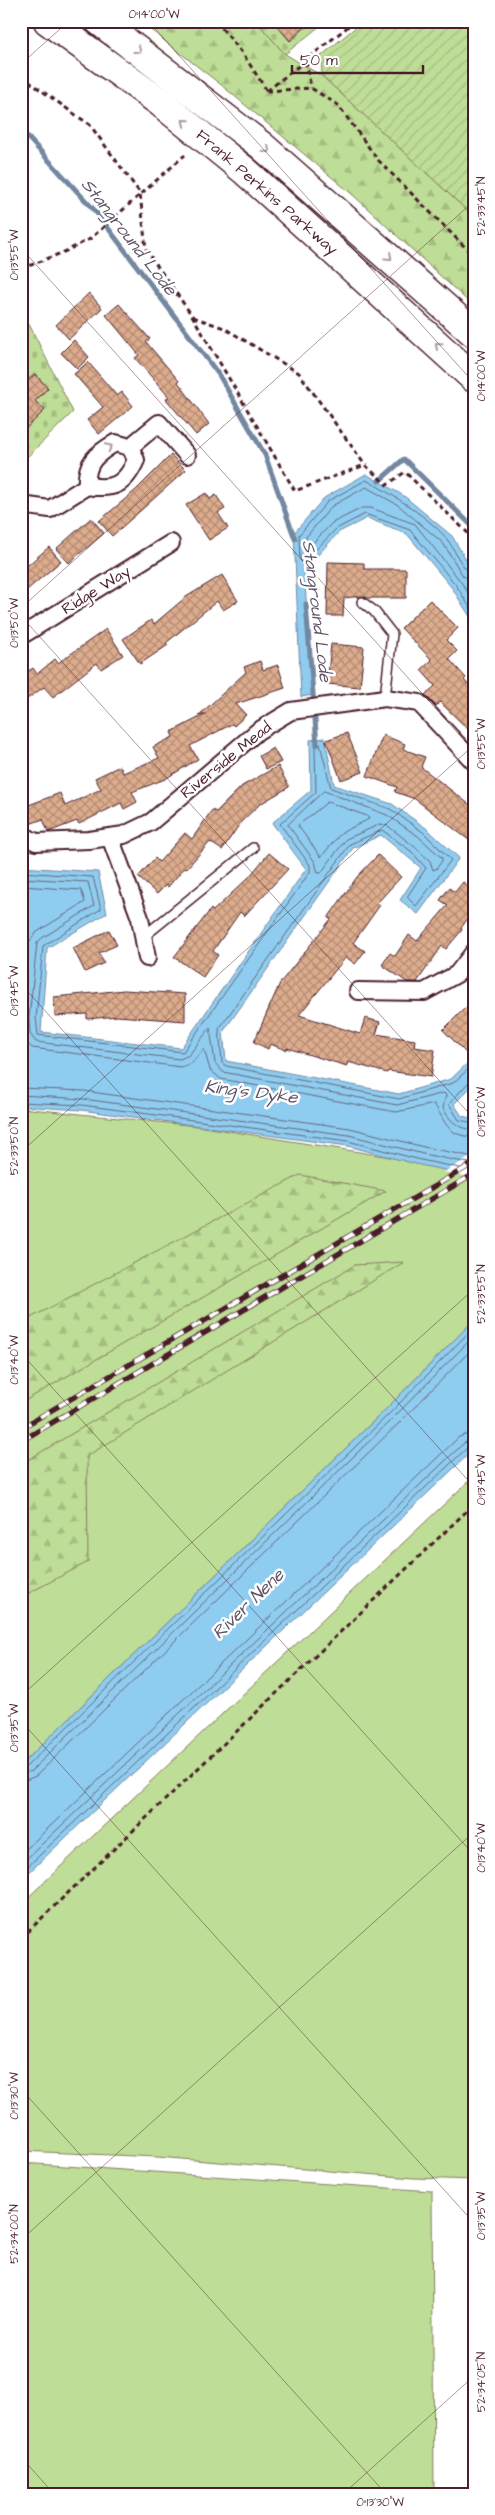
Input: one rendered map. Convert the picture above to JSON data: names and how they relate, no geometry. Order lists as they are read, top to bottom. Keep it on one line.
{"streets":{"highway":["Frank Perkins Parkway"],"street":["Ridge Way","Riverside Mead"]},"water":["Stanground Lode","King's Dyke","River Nene"],"scale_bar":"50 m","coordinates":["0°14'00\"W","52°33'45\"N","0°13'55\"W","0°13'50\"W","0°13'45\"W","52°33'50\"N","52°33'55\"N","0°13'40\"W","0°13'35\"W","0°13'30\"W","52°34'00\"N","52°34'05\"N"]}
